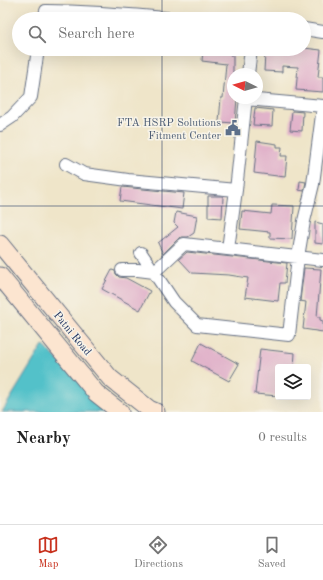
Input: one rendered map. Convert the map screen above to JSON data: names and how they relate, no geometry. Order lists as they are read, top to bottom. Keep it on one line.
{"streets":{"main road":["Patni Road"]},"places":{"public building":["FTA HSRP Solutions Fitment Center"]},"north":"left","page":{"search":"Search here","heading":["Nearby","0 results"],"nav":["Map","Directions","Saved"]}}
